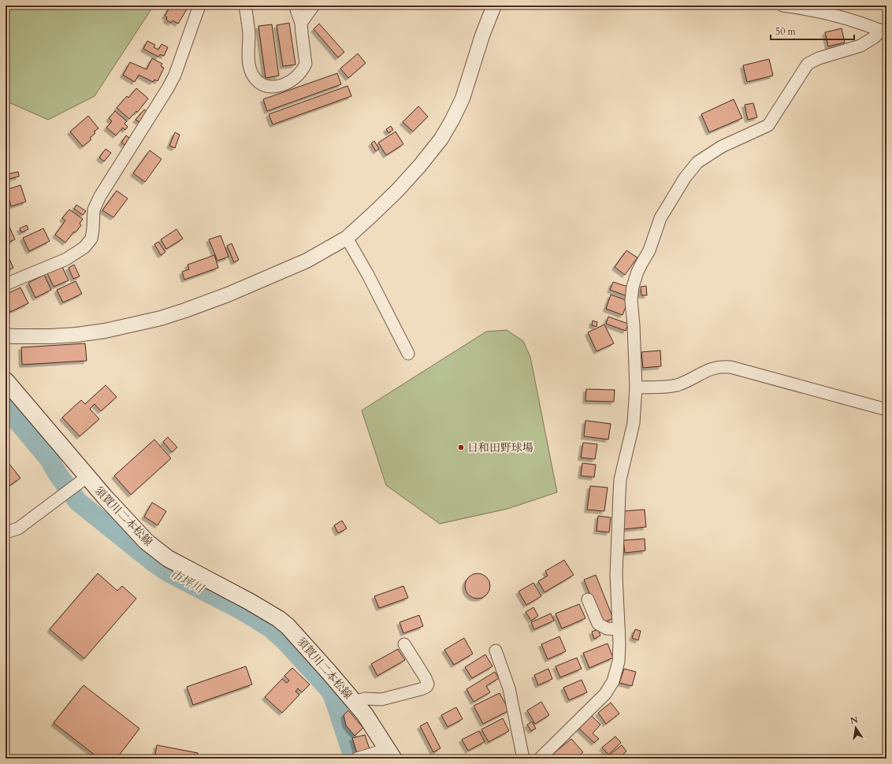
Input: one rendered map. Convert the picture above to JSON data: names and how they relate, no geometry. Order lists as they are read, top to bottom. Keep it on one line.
{"streets":{"main road":["須賀川二本松線"]},"water":["市坪川"],"places":["日和田野球場"],"scale_bar":"50 m","north":"top"}
